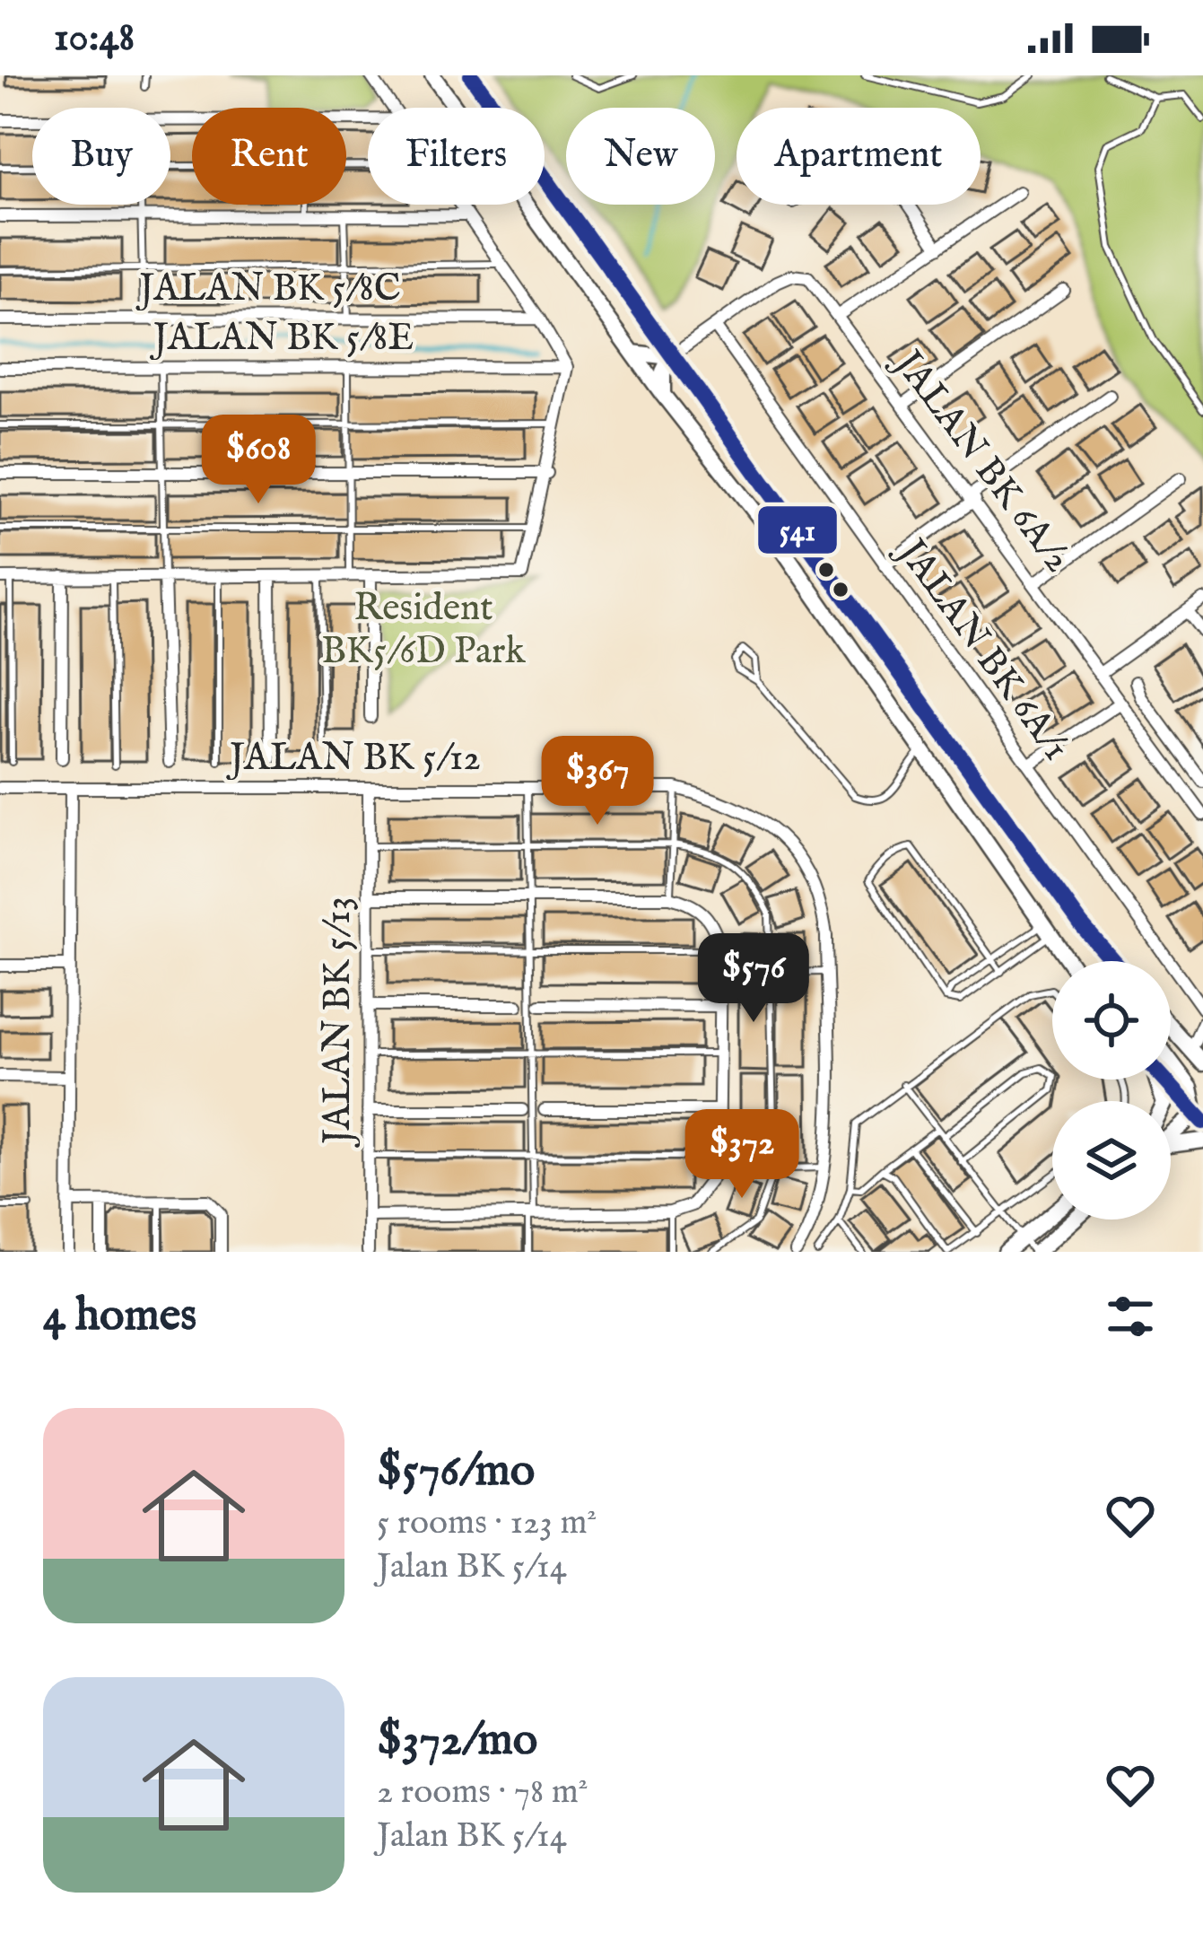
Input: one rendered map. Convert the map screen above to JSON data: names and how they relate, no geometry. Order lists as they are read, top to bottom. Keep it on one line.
{"streets":{"street":["JALAN BK 5/8C","JALAN BK 5/8E","JALAN BK 6A/2","JALAN BK 6A/1","JALAN BK 5/12","JALAN BK 5/13"]},"crossings":[["JALAN BK 6A/2","JALAN BK 6A/1"],["JALAN BK 5/12","JALAN BK 5/13"]],"parks":["Resident BK5/6D Park"],"lines":["transit line 541"],"page":{"status":"10:48","chip":["Buy","Rent","Filters","New","Apartment"],"price":["$608","$367","$576","$372"],"heading":"4 homes","list":[{"name":"$576/mo","note":"5 rooms · 123 m² · Jalan BK 5/14"},{"name":"$372/mo","note":"2 rooms · 78 m² · Jalan BK 5/14"}]}}
